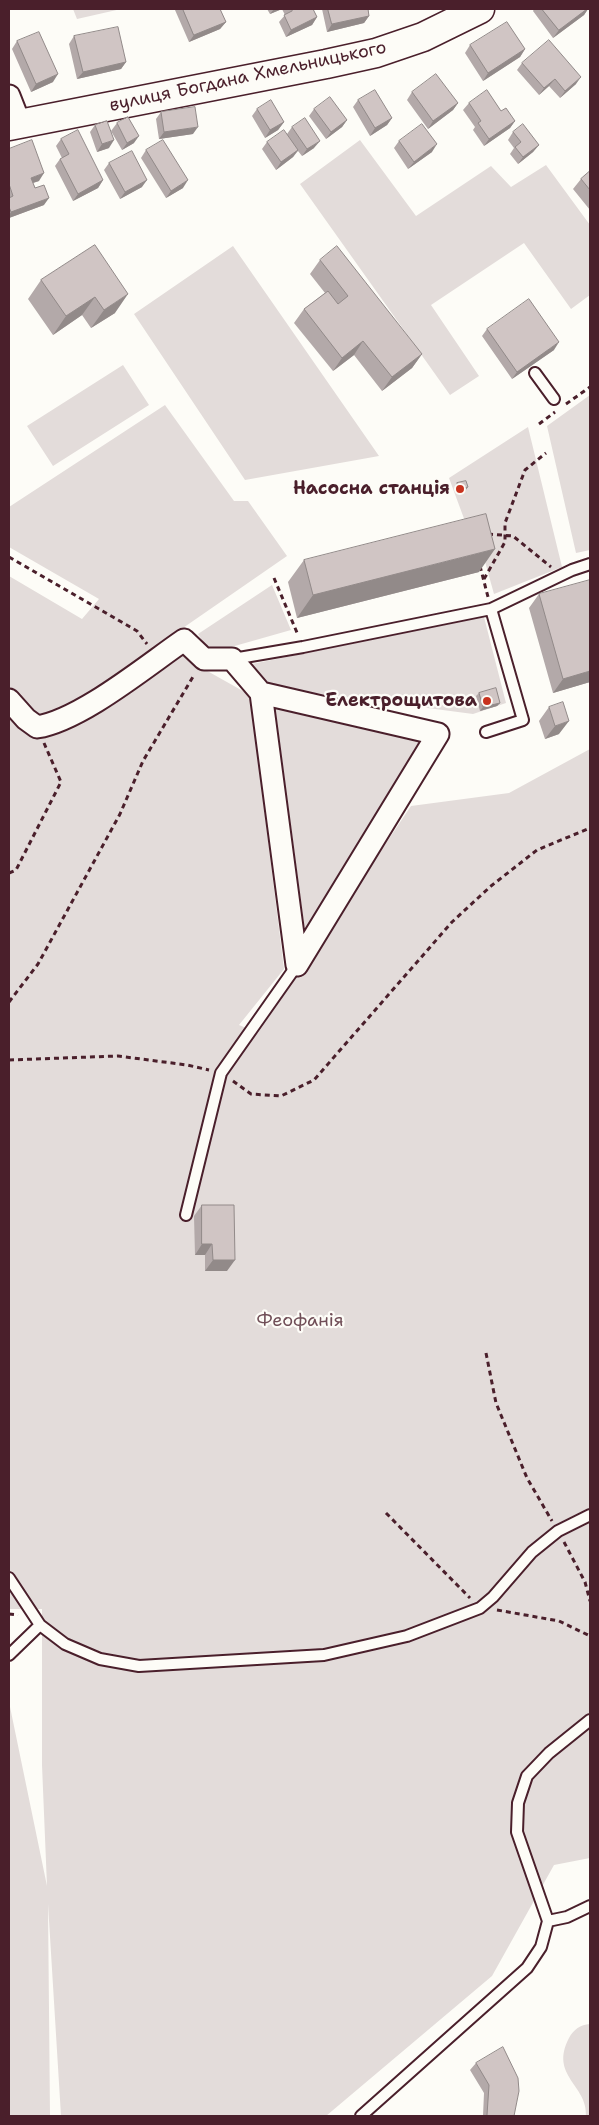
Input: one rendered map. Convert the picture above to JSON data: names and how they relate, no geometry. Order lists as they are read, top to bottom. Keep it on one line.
{"streets":{"street":["вулиця Богдана Хмельницького"]},"parks":["Феофанія"],"places":["Насосна станція","Електрощитова"]}
